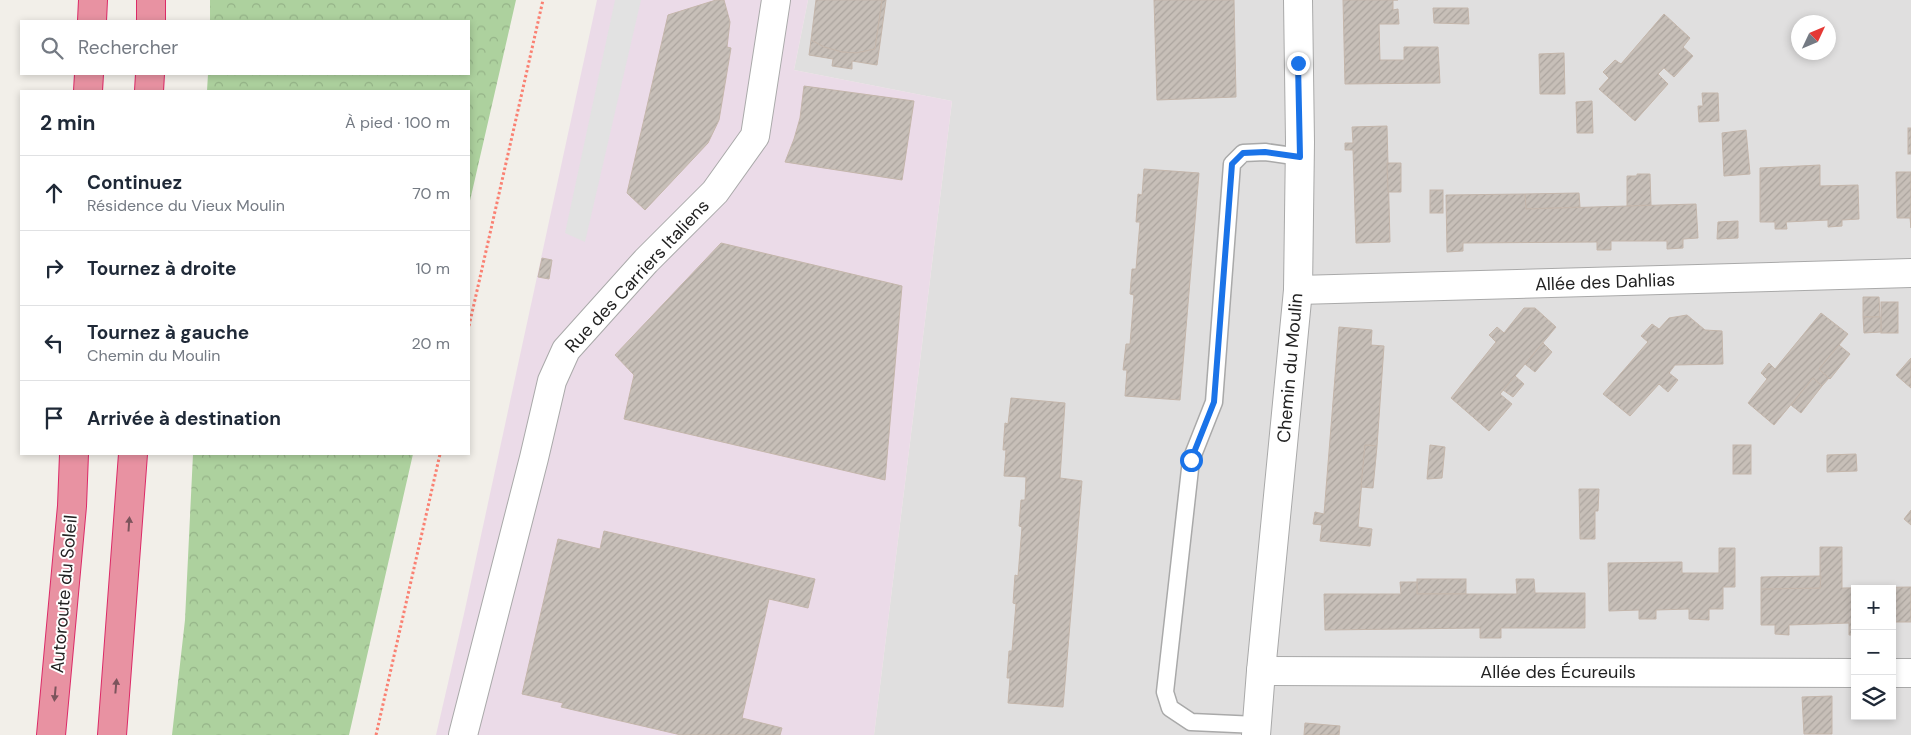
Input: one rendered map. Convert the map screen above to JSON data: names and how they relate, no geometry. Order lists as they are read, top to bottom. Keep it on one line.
{"streets":{"highway":["Autoroute du Soleil"],"street":["Rue des Carriers Italiens","Allée des Dahlias","Chemin du Moulin","Allée des Écureuils"]},"crossings":[["Allée des Dahlias","Chemin du Moulin"],["Chemin du Moulin","Allée des Écureuils"]],"north":"top right","page":{"search":"Rechercher","heading":["2 min","À pied · 100 m"],"list":[["Continuez","Résidence du Vieux Moulin","70 m"],["Tournez à droite","10 m"],["Tournez à gauche","Chemin du Moulin","20 m"],"Arrivée à destination"],"map_buttons":["+","−"]}}
